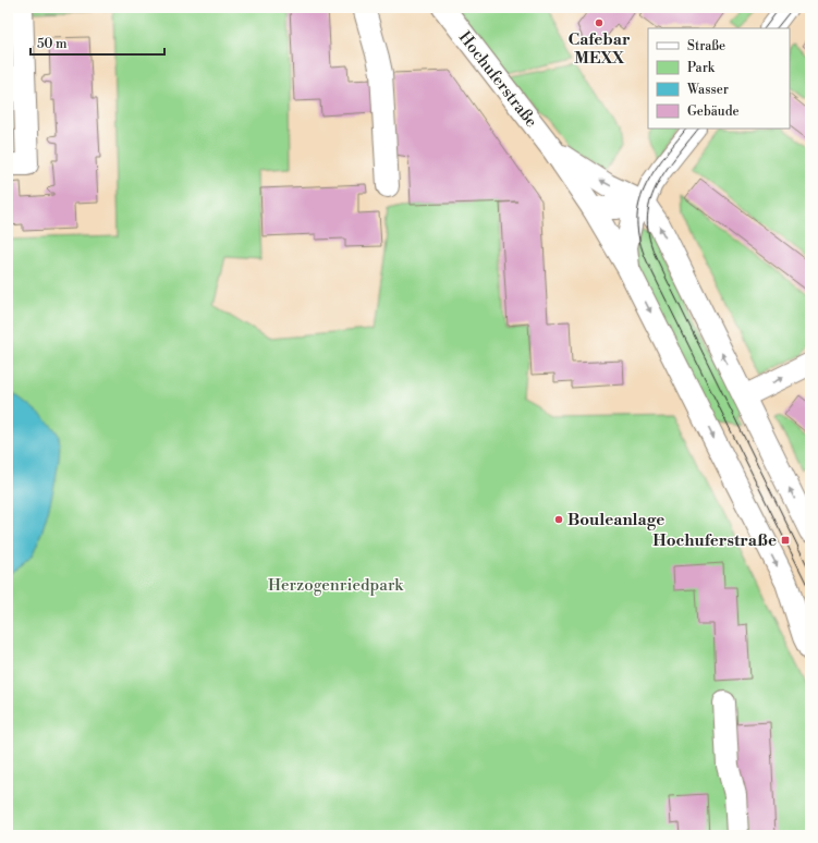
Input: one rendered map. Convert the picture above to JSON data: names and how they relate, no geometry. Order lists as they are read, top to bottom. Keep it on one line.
{"streets":{"street":["Hochuferstraße"]},"parks":["Herzogenriedpark"],"places":{"other":["Cafebar MEXX","Bouleanlage"],"transit":["Hochuferstraße"]},"legend":["Straße","Park","Wasser","Gebäude"],"scale_bar":"50 m"}
